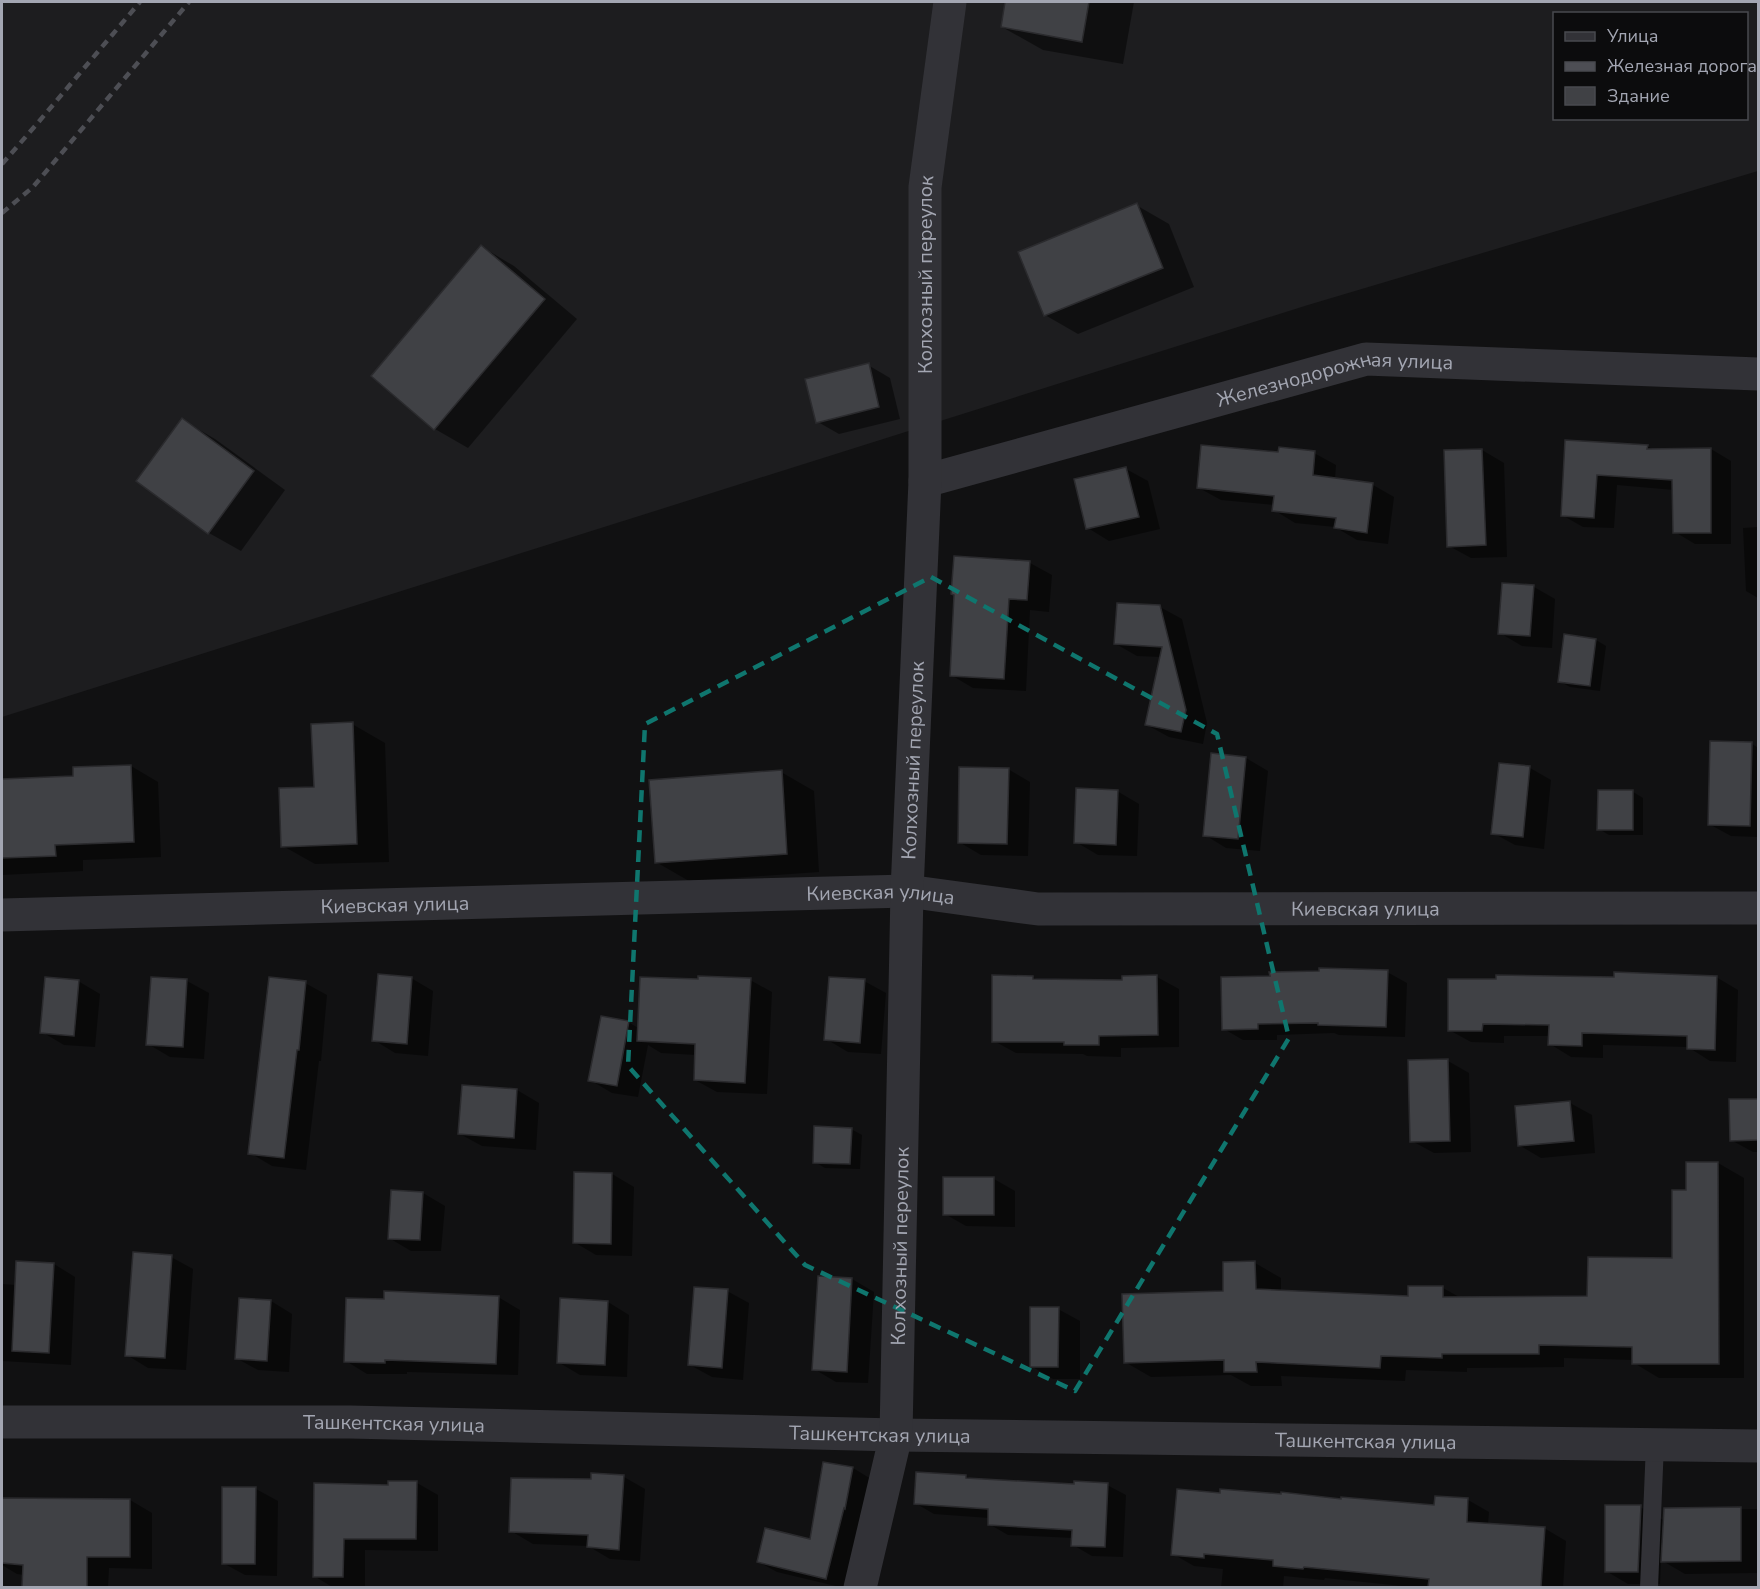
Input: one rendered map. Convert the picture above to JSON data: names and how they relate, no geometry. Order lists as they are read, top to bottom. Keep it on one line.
{"streets":{"street":["Колхозный переулок","Железнодорожная улица","Киевская улица","Ташкентская улица"]},"crossings":[["Колхозный переулок","Железнодорожная улица"],["Колхозный переулок","Киевская улица"],["Колхозный переулок","Ташкентская улица"]],"legend":["Улица","Железная дорога","Здание"]}
